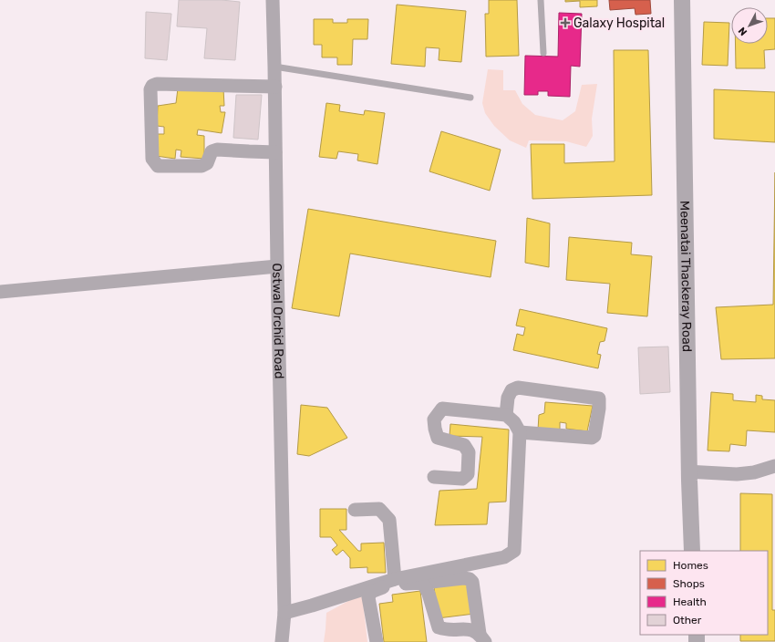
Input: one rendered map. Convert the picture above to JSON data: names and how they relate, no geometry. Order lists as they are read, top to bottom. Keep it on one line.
{"streets":{"street":["Meenatai Thackeray Road","Ostwal Orchid Road"]},"places":{"health":["Galaxy Hospital"]},"legend":["Homes","Shops","Health","Other"],"north":"bottom left"}
